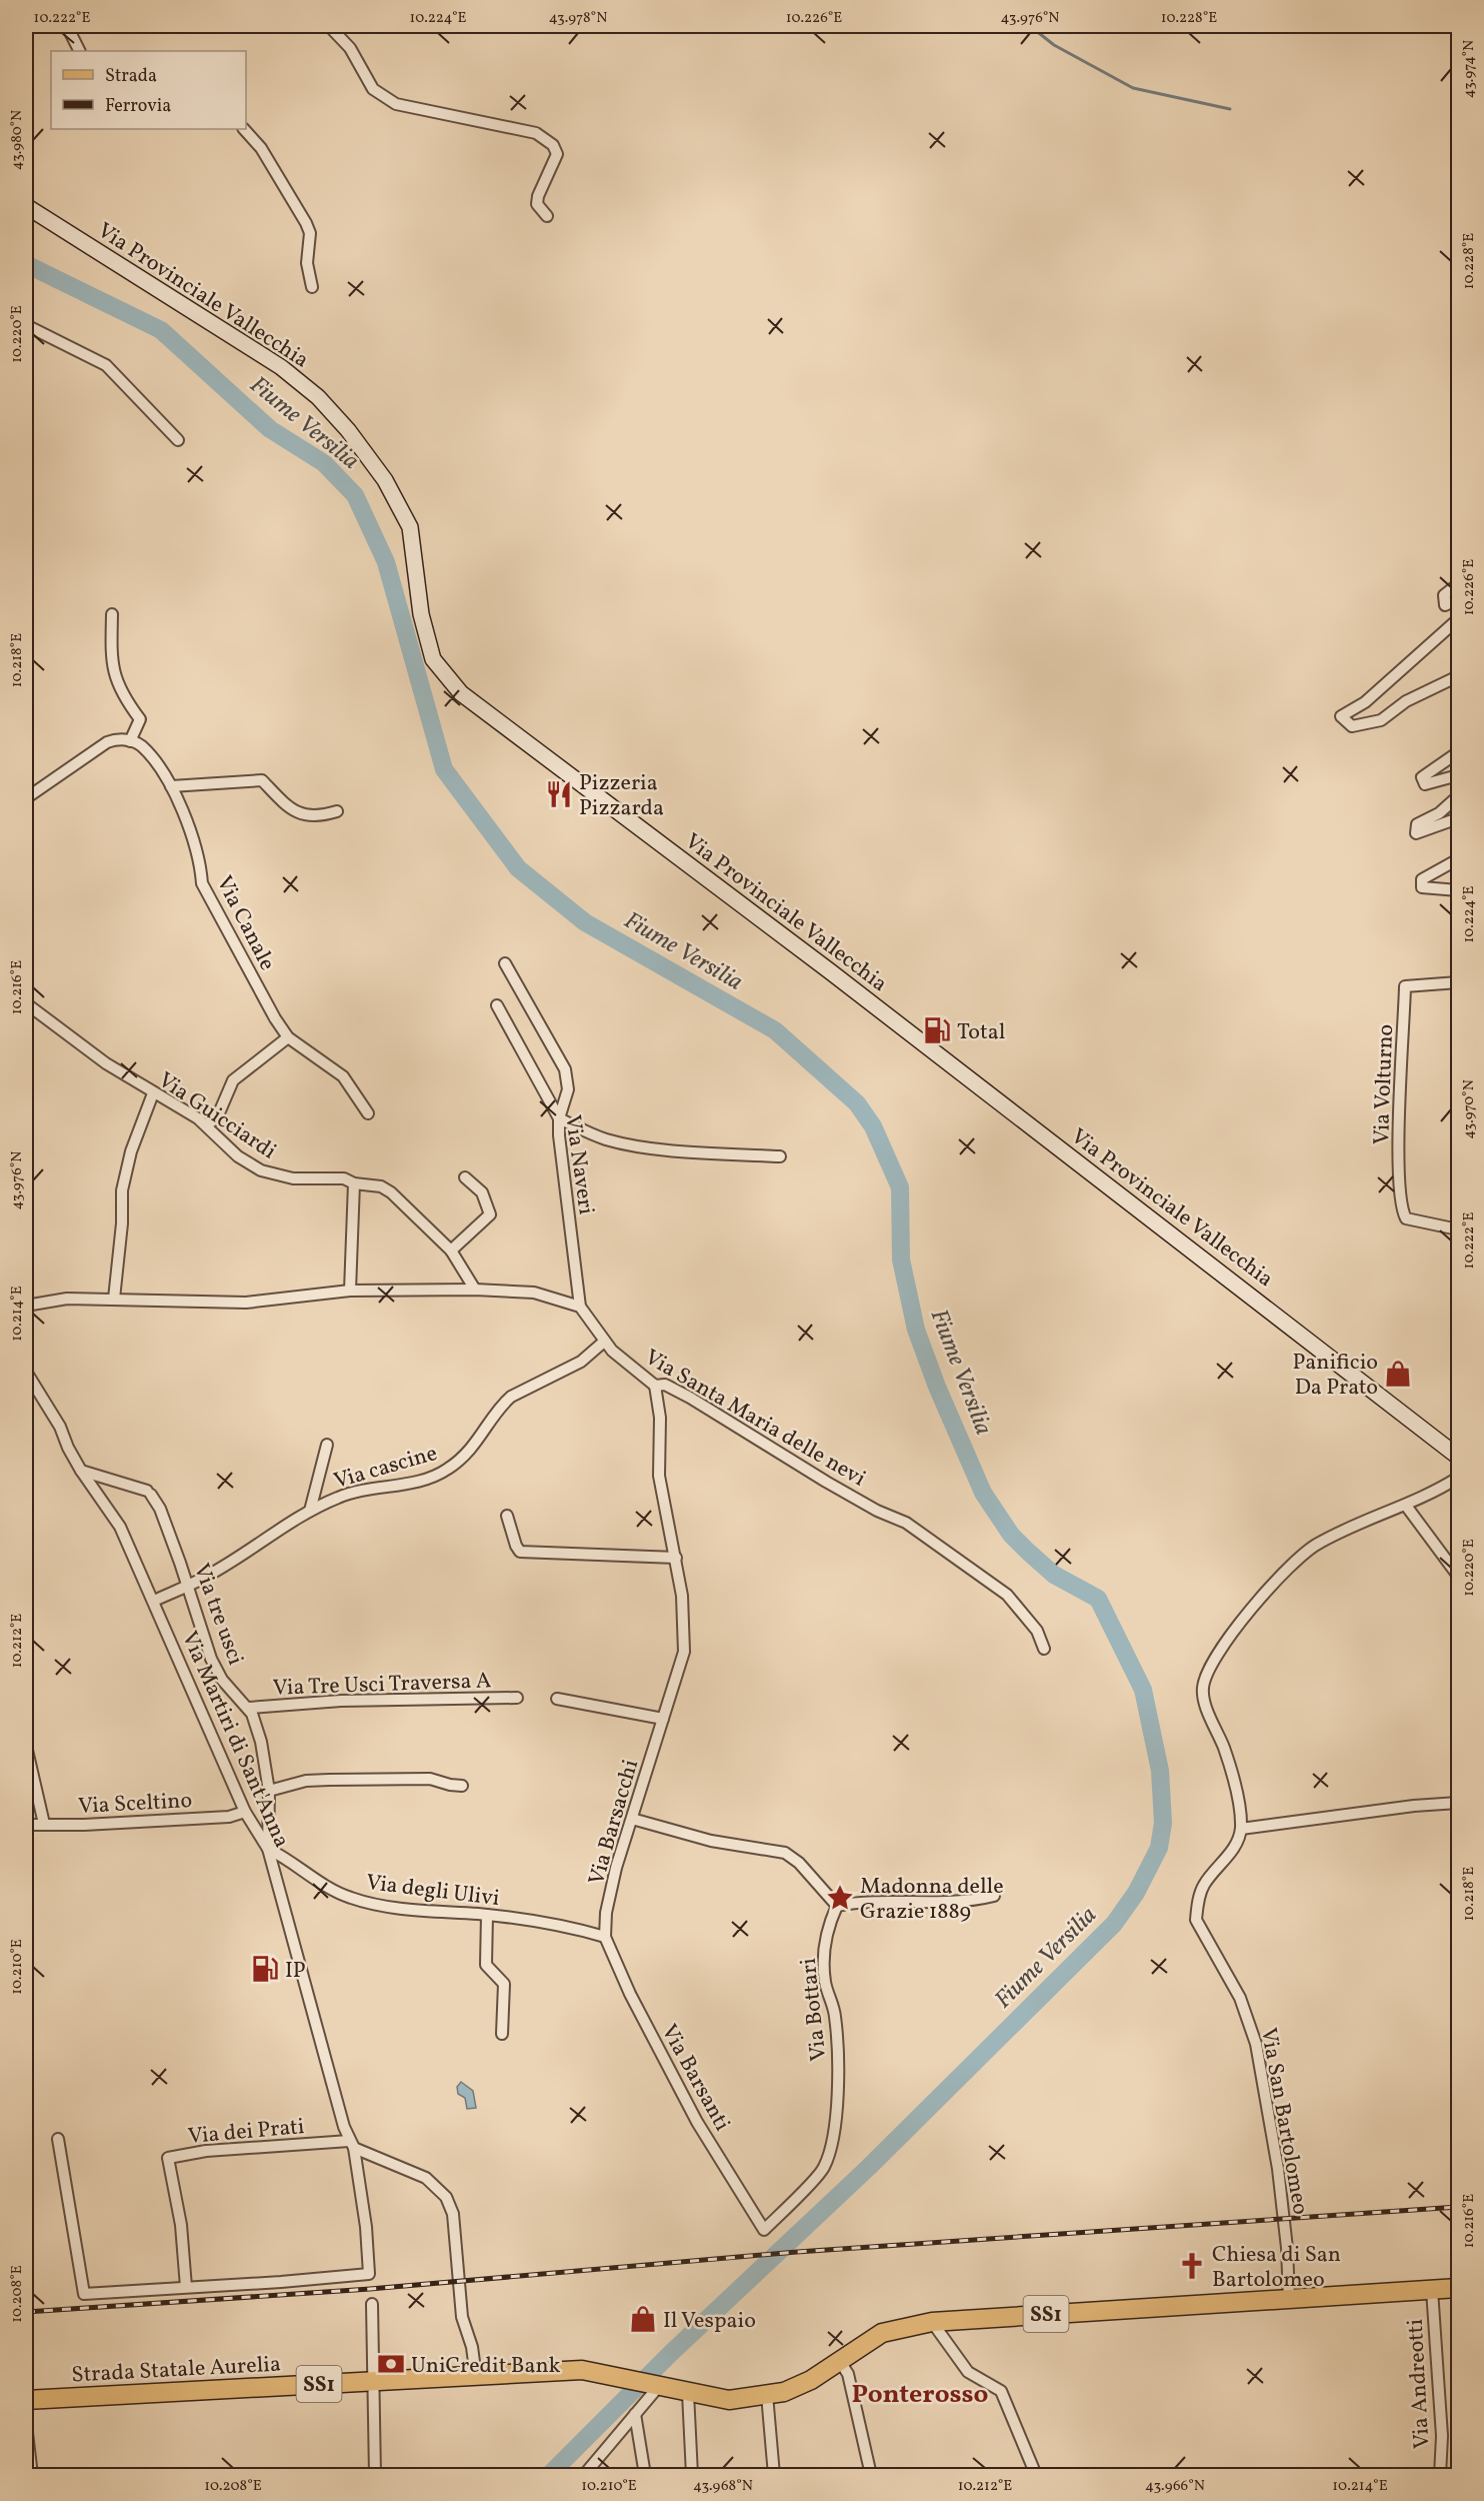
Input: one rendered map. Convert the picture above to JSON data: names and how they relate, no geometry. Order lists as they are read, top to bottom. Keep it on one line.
{"streets":{"main road":["Via Provinciale Vallecchia","SS1","Strada Statale Aurelia"],"street":["Via Canale","Via Volturno","Via Guicciardi","Via Naveri","Via Santa Maria delle nevi","Via cascine","Via tre usci","Via Tre Usci Traversa A","Via Martiri di Sant'Anna","Via Sceltino","Via Barsacchi","Via degli Ulivi","Via Bottari","Via Barsanti","Via San Bartolomeo","Via dei Prati","Via Andreotti"]},"crossings":[["Via Naveri","Via Santa Maria delle nevi"],["Via Santa Maria delle nevi","Via cascine"],["Via Santa Maria delle nevi","Via Barsacchi"],["Via cascine","Via tre usci"],["Via cascine","Via Martiri di Sant'Anna"],["Via tre usci","Via Tre Usci Traversa A"],["Via tre usci","Via Martiri di Sant'Anna"],["Via tre usci","Via degli Ulivi"],["Via Martiri di Sant'Anna","Via Sceltino"],["Via Martiri di Sant'Anna","Via degli Ulivi"],["Via Martiri di Sant'Anna","Via dei Prati"],["Via Barsacchi","Via degli Ulivi"],["Via Barsacchi","Via Barsanti"],["Via degli Ulivi","Via Barsanti"],["Via Bottari","Via Barsanti"],["Via San Bartolomeo","Strada Statale Aurelia"],["Strada Statale Aurelia","Via Andreotti"]],"districts":["Ponterosso"],"water":["Fiume Versilia"],"places":{"restaurant":["Pizzeria Pizzarda"],"fuel station":["Total","IP"],"shop":["Panificio Da Prato","Il Vespaio"],"place":["Madonna delle Grazie 1889"],"church":["Chiesa di San Bartolomeo"],"bank":["UniCredit Bank"]},"legend":["Strada","Ferrovia"],"coordinates":["10.222°E","10.224°E","43.978°N","10.226°E","43.976°N","10.228°E","43.974°N","43.980°N","10.220°E","10.218°E","10.216°E","43.970°N","10.214°E","10.212°E","10.210°E","10.208°E","43.968°N","43.966°N"]}
